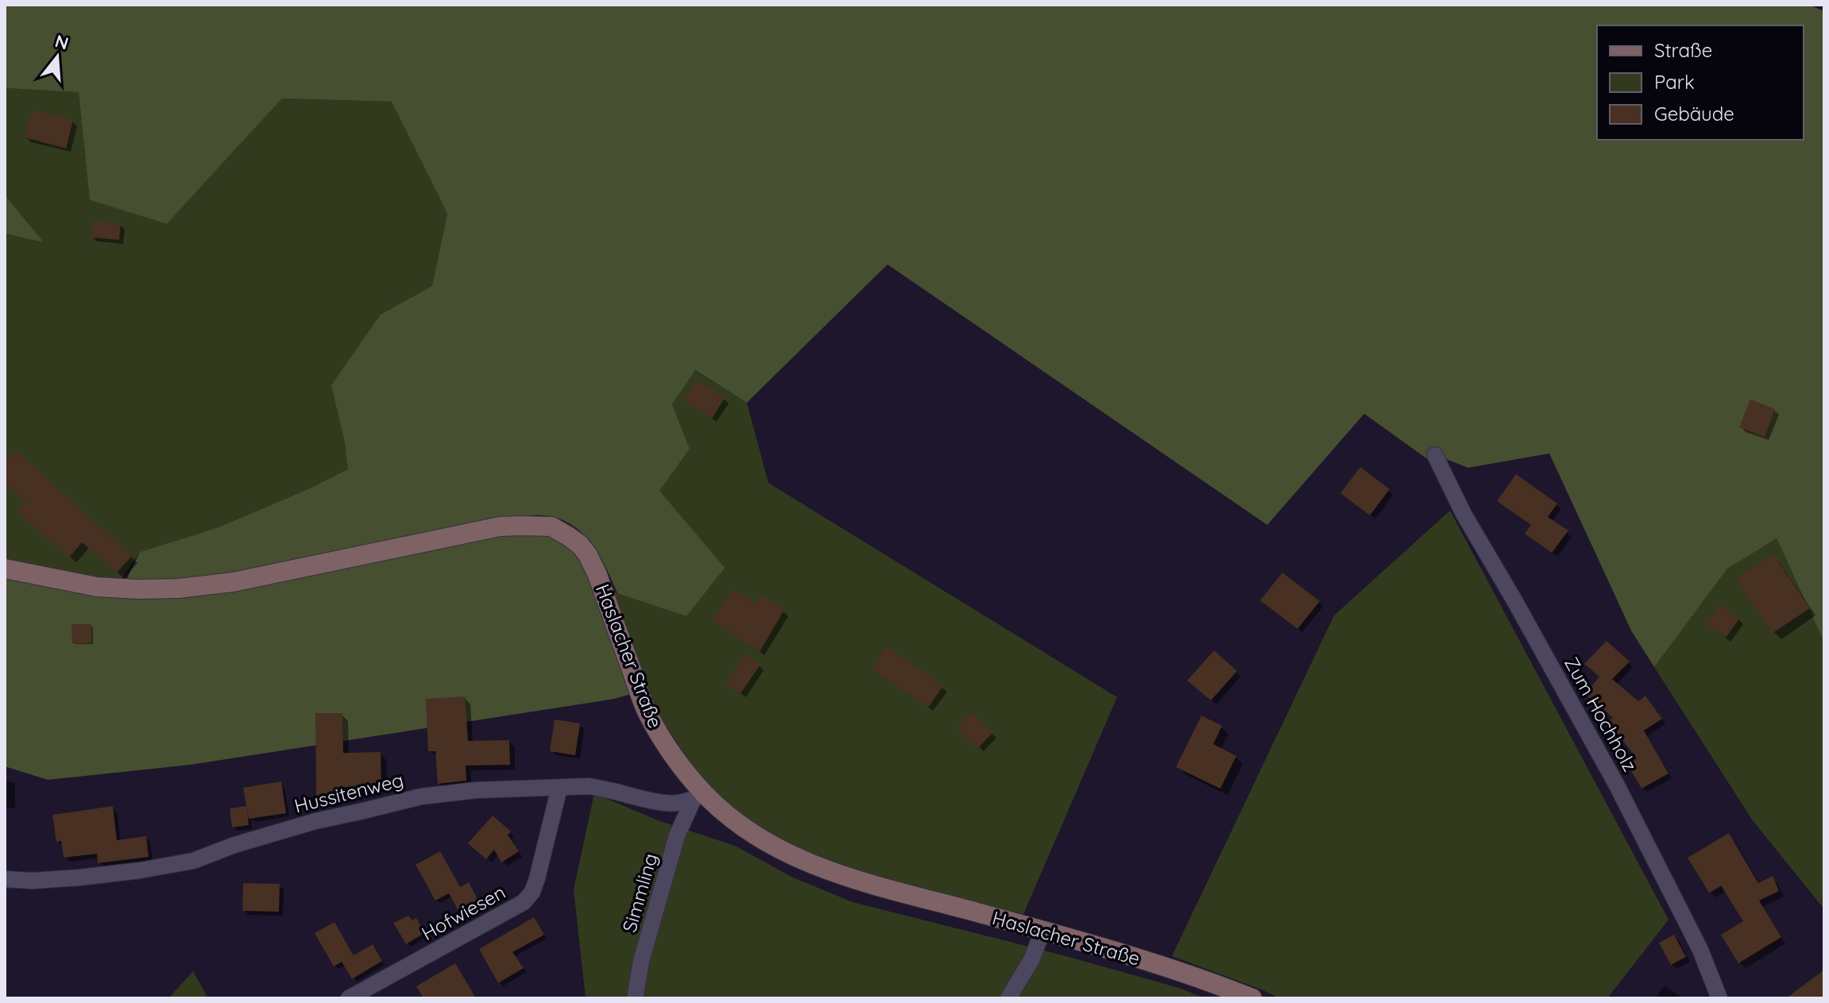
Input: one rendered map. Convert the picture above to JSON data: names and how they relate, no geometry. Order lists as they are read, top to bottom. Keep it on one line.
{"streets":{"street":["Haslacher Straße","Zum Hochholz","Hussitenweg","Simmling","Hofwiesen"]},"crossings":[["Haslacher Straße","Hussitenweg"],["Haslacher Straße","Simmling"],["Hussitenweg","Simmling"],["Hussitenweg","Hofwiesen"]],"legend":["Straße","Park","Gebäude"],"north":"top"}
